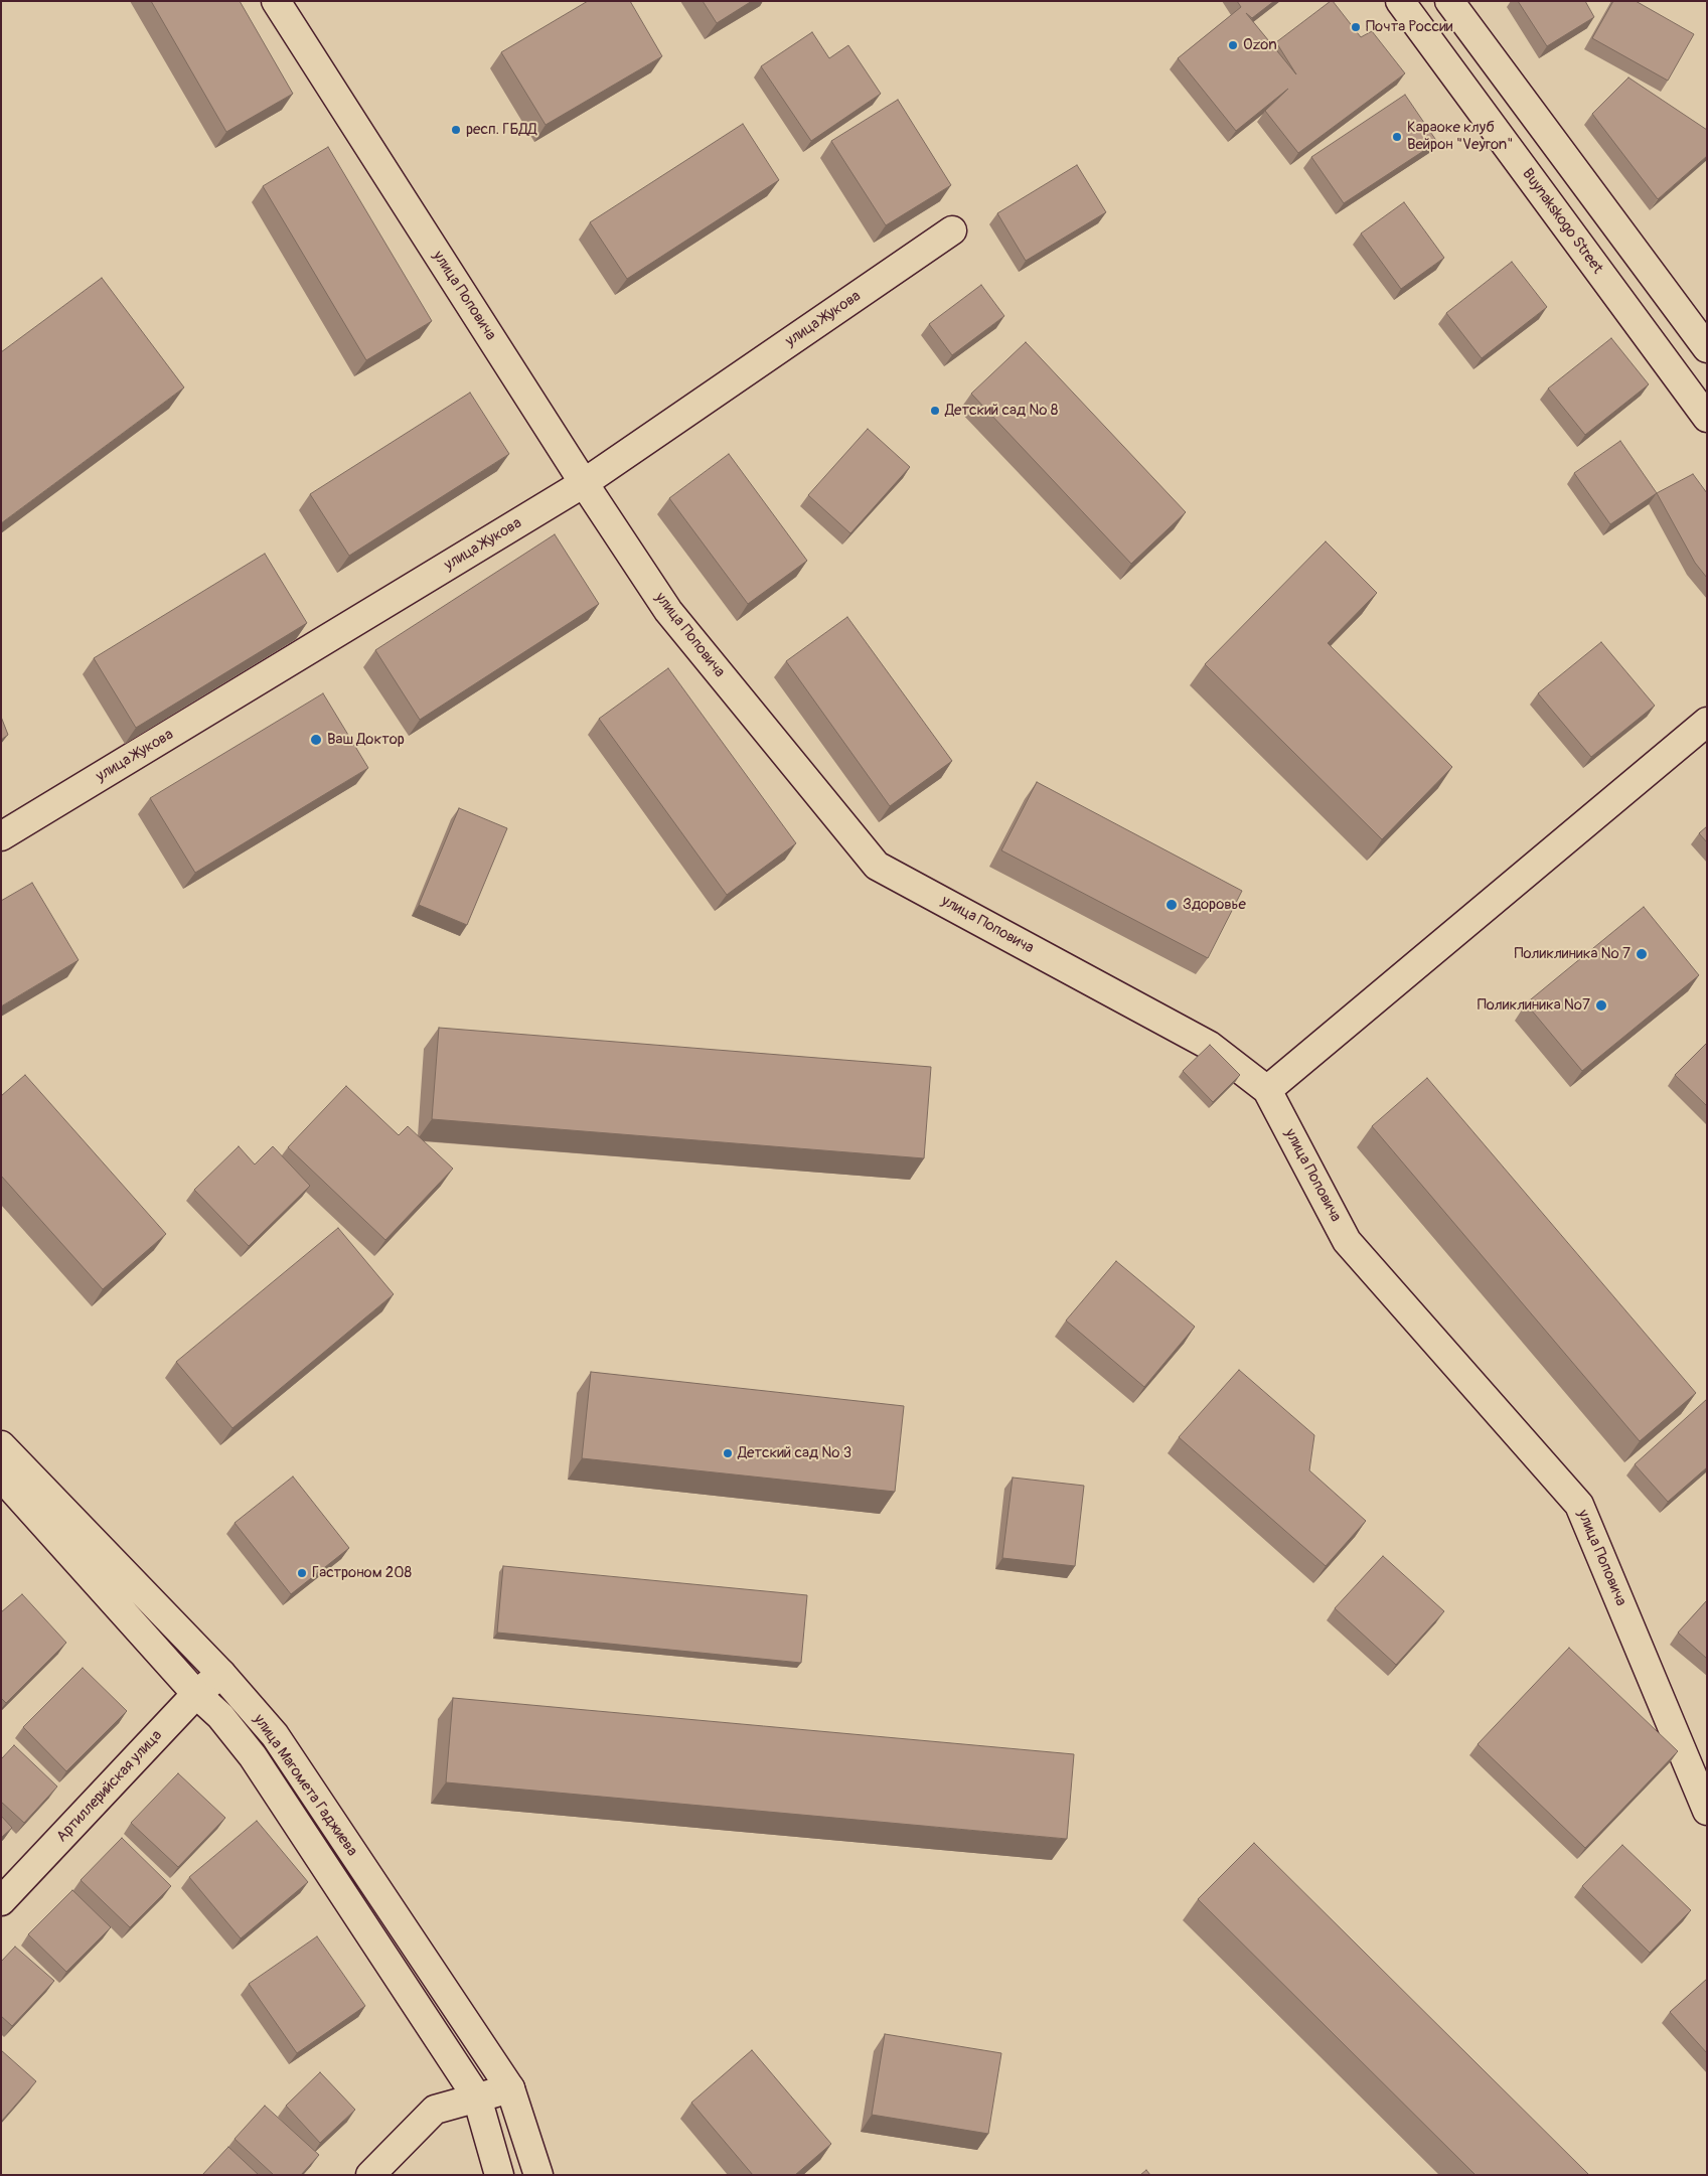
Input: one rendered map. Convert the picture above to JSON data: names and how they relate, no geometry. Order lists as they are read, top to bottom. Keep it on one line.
{"streets":{"street":["Buynakskogo Street","улица Поповича","улица Жукова","улица Магомета Гаджиева","Артиллерийская улица"]},"crossings":[["улица Поповича","улица Жукова"],["улица Магомета Гаджиева","Артиллерийская улица"]],"places":["Почта России","Ozon","респ. ГБДД","Караоке клуб Вейрон \"Veyron\"","Детский сад № 8","Ваш Доктор","Здоровье","Поликлиника № 7","Поликлиника №7","Детский сад № 3","Гастроном 208"]}
